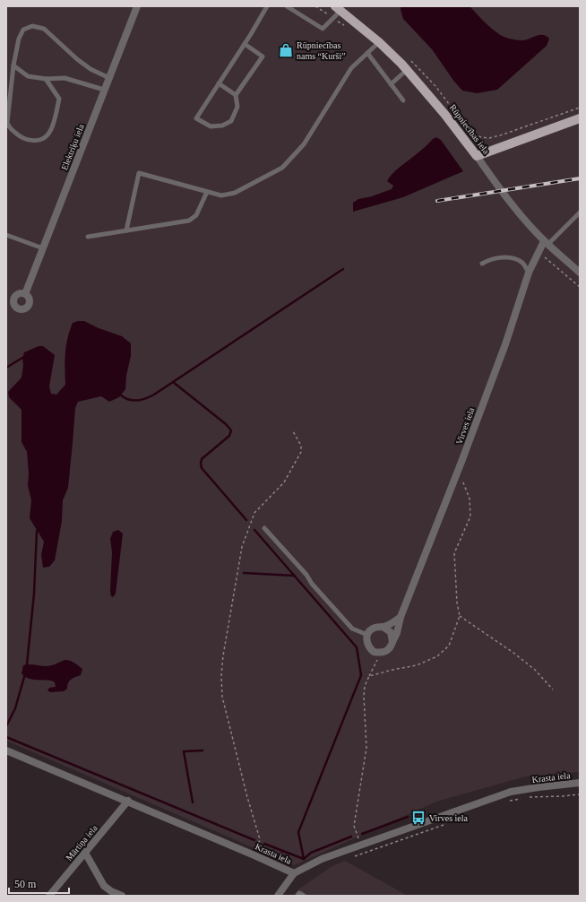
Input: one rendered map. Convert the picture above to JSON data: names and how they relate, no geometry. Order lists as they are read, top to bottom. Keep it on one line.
{"streets":{"main road":["Rūpniecības iela"],"street":["Elektriķu iela","Virves iela","Krasta iela","Mārtiņa iela"]},"crossings":[["Rūpniecības iela","Virves iela"],["Krasta iela","Mārtiņa iela"]],"places":{"shop":["Rūpniecības nams “Kurši”"],"bus stop":["Virves iela"]},"scale_bar":"50 m"}
